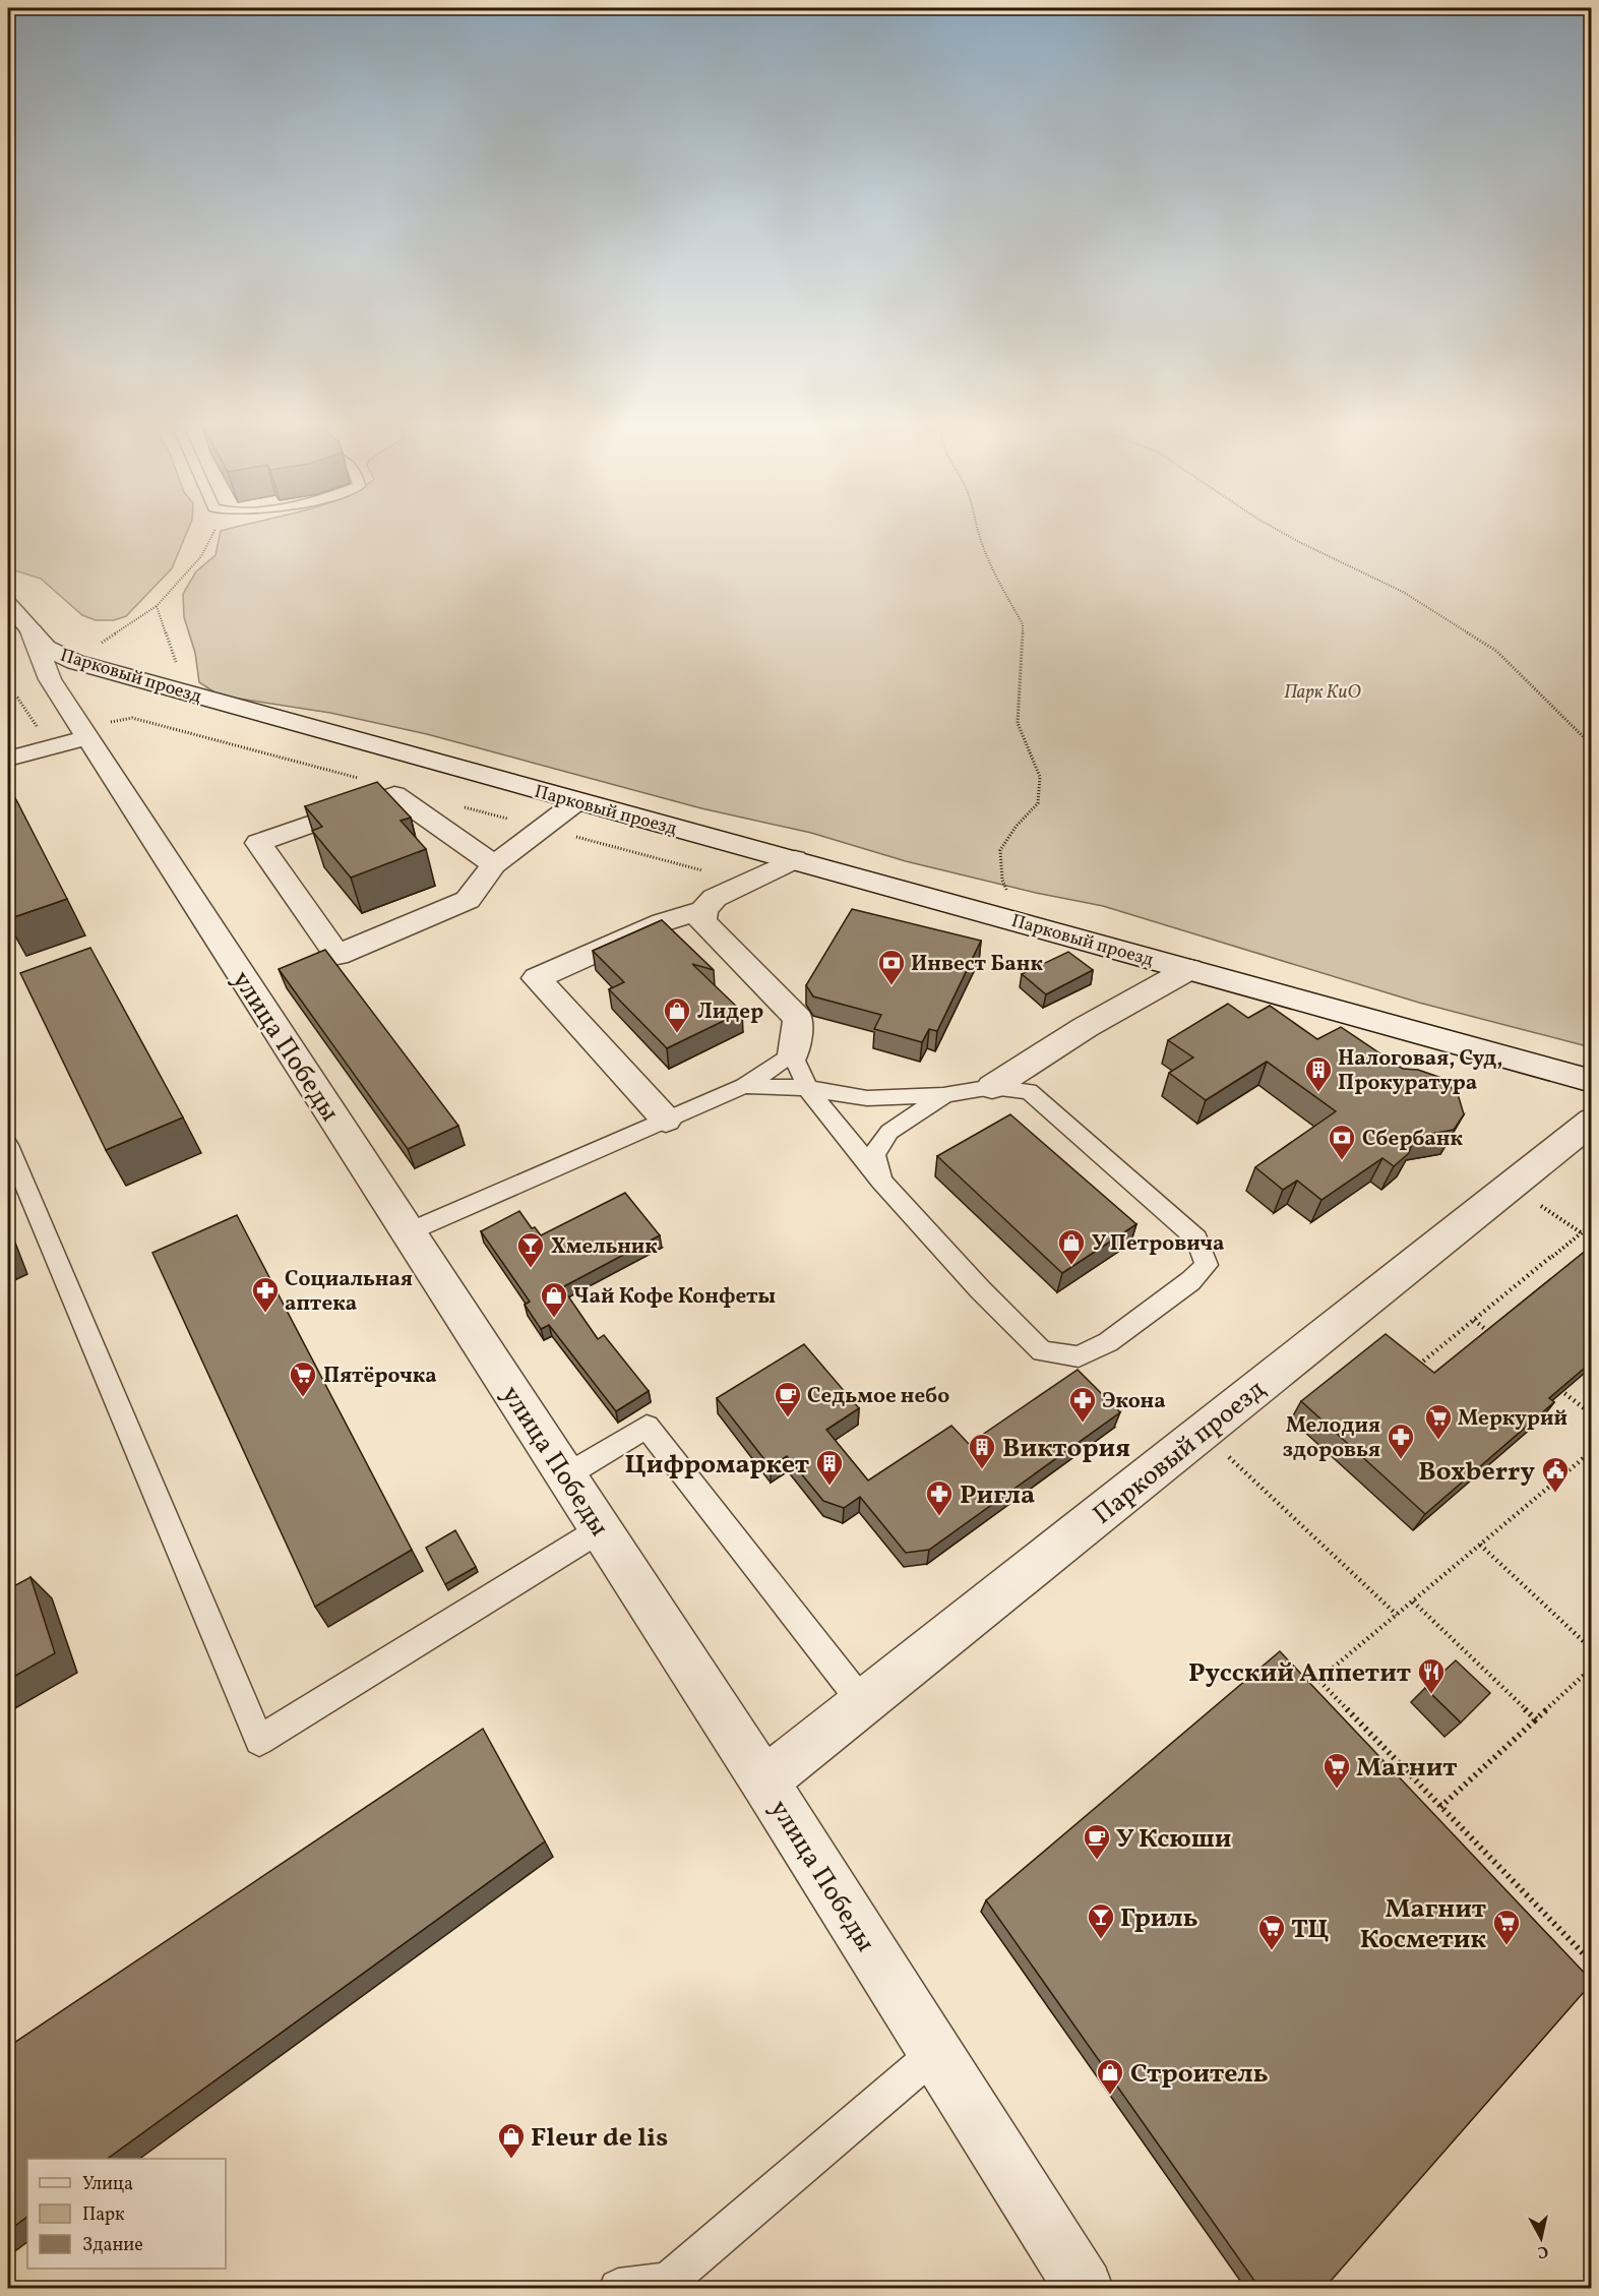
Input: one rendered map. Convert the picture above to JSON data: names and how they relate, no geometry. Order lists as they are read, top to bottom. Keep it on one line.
{"streets":{"street":["Парковый проезд","улица Победы"]},"crossings":[["Парковый проезд","улица Победы"]],"parks":["Парк КиО"],"places":{"bank":["Инвест Банк","Сбербанк"],"shop":["Лидер","У Петровича","Чай Кофе Конфеты","Строитель","Fleur de lis"],"building":["Налоговая, Суд, Прокуратура","Виктория","Цифромаркет"],"bar":["Хмельник","Гриль"],"pharmacy":["Социальная аптека","Экона","Мелодия здоровья","Ригла"],"supermarket":["Пятёрочка","Меркурий","Магнит","Магнит Косметик","ТЦ"],"cafe":["Седьмое небо","У Ксюши"],"public building":["Boxberry"],"restaurant":["Русский Аппетит"]},"legend":["Улица","Парк","Здание"],"north":"bottom"}
